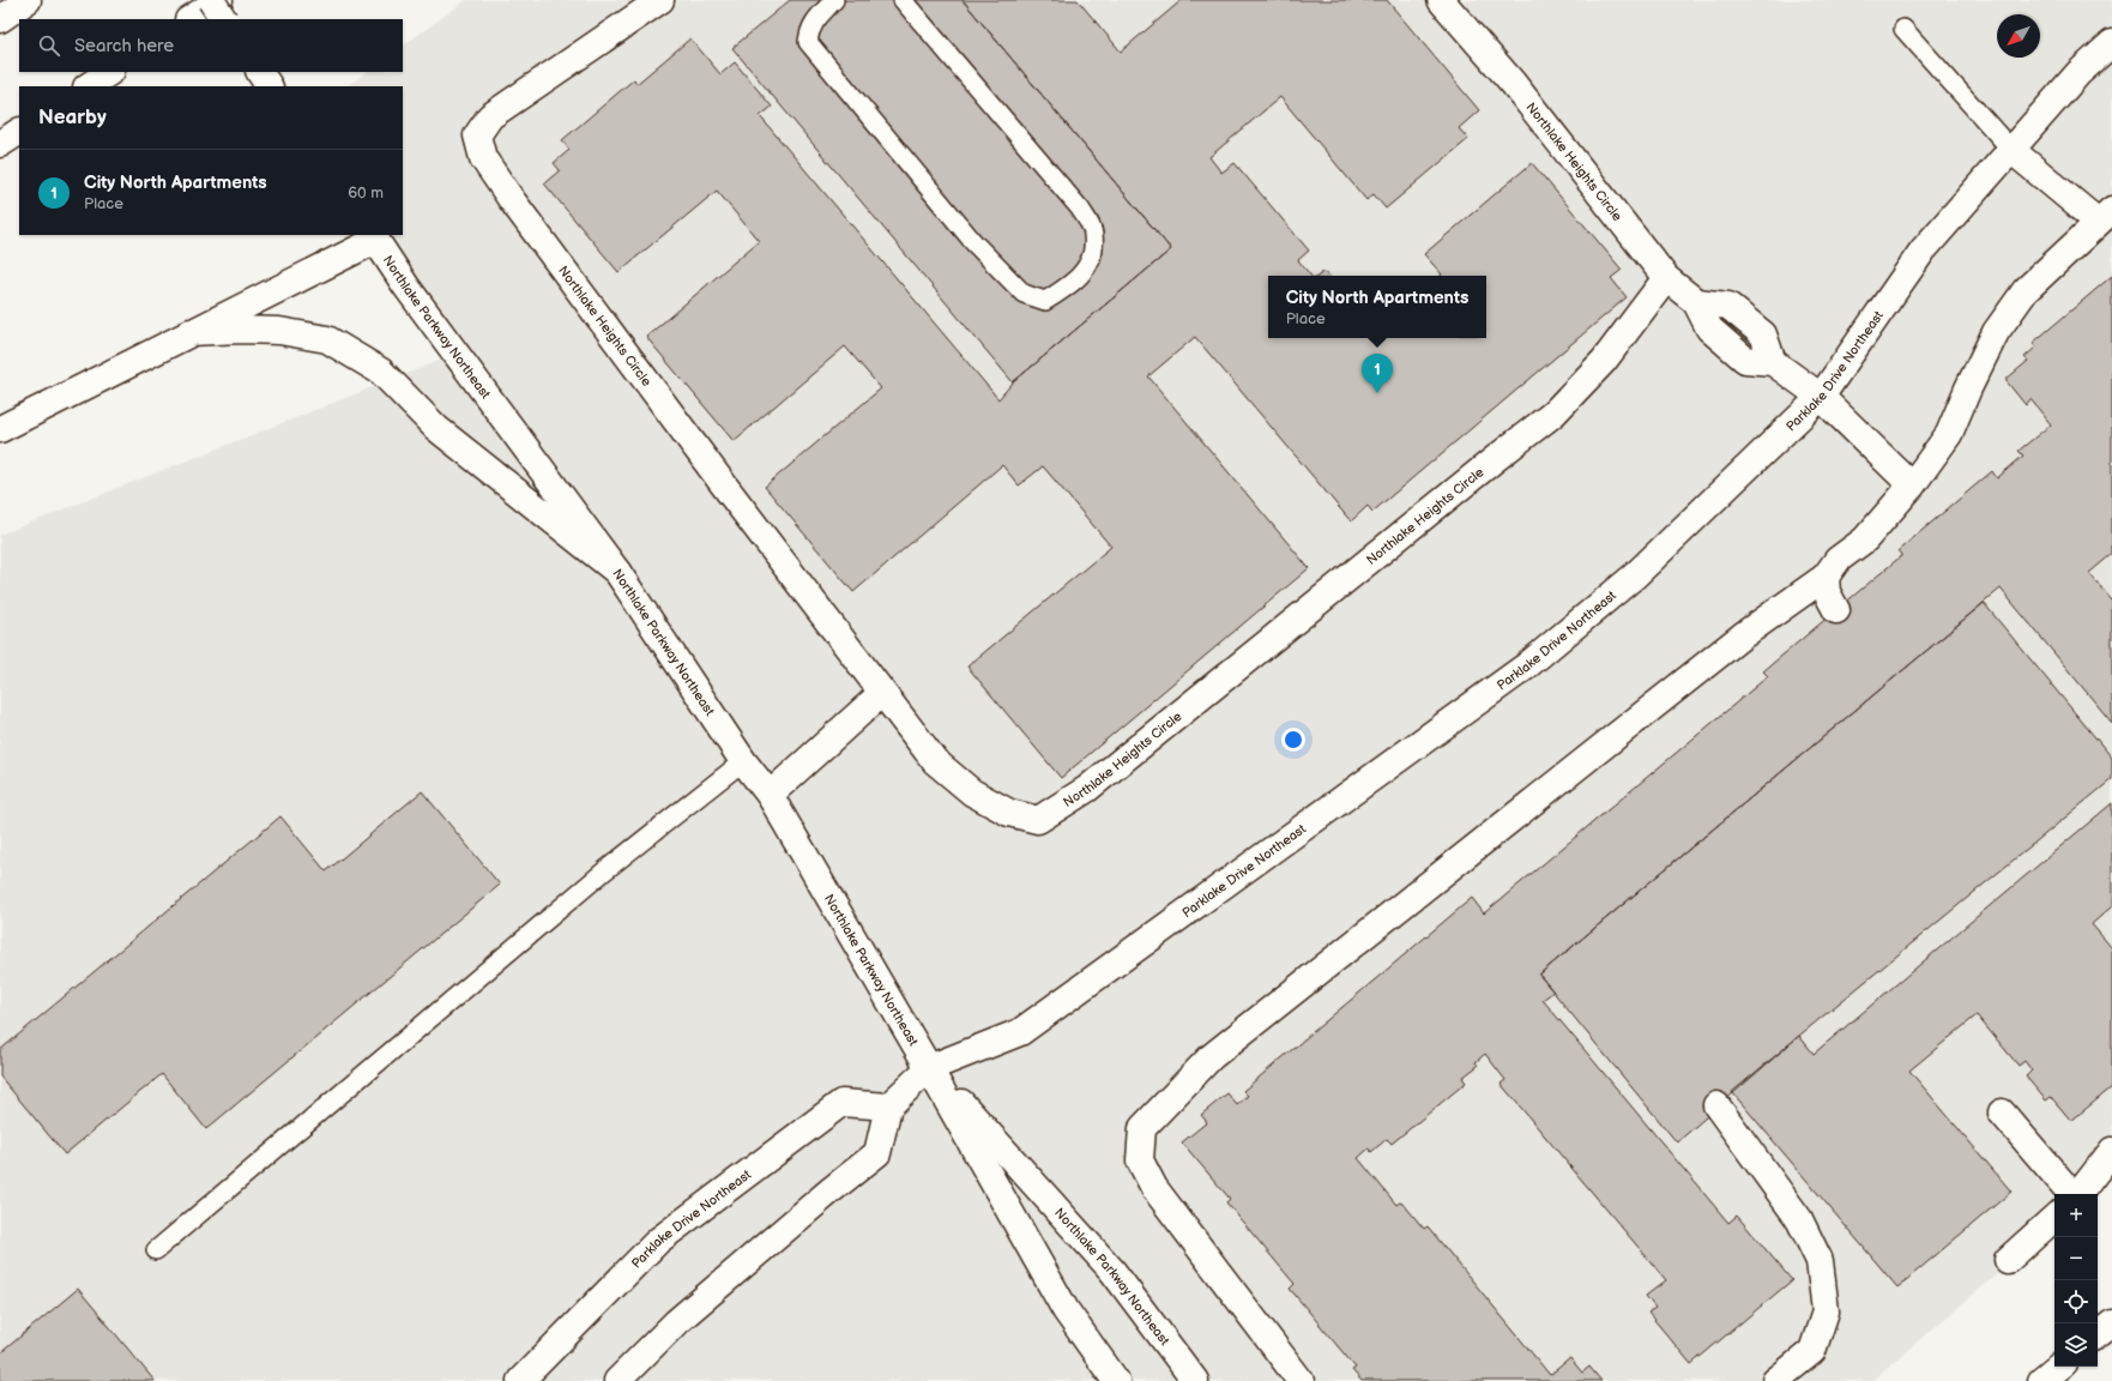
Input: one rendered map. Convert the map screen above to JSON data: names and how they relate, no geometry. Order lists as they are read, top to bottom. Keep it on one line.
{"streets":{"main road":["Northlake Heights Circle","Northlake Parkway Northeast","Parklake Drive Northeast"]},"crossings":[["Northlake Parkway Northeast","Parklake Drive Northeast"]],"north":"bottom left","page":{"search":"Search here","heading":"Nearby","list":[{"mark":"1","name":"City North Apartments","note":"Place","value":"60 m"}],"popup":["City North Apartments","Place"],"pins":"1","map_buttons":["+","−"]}}
